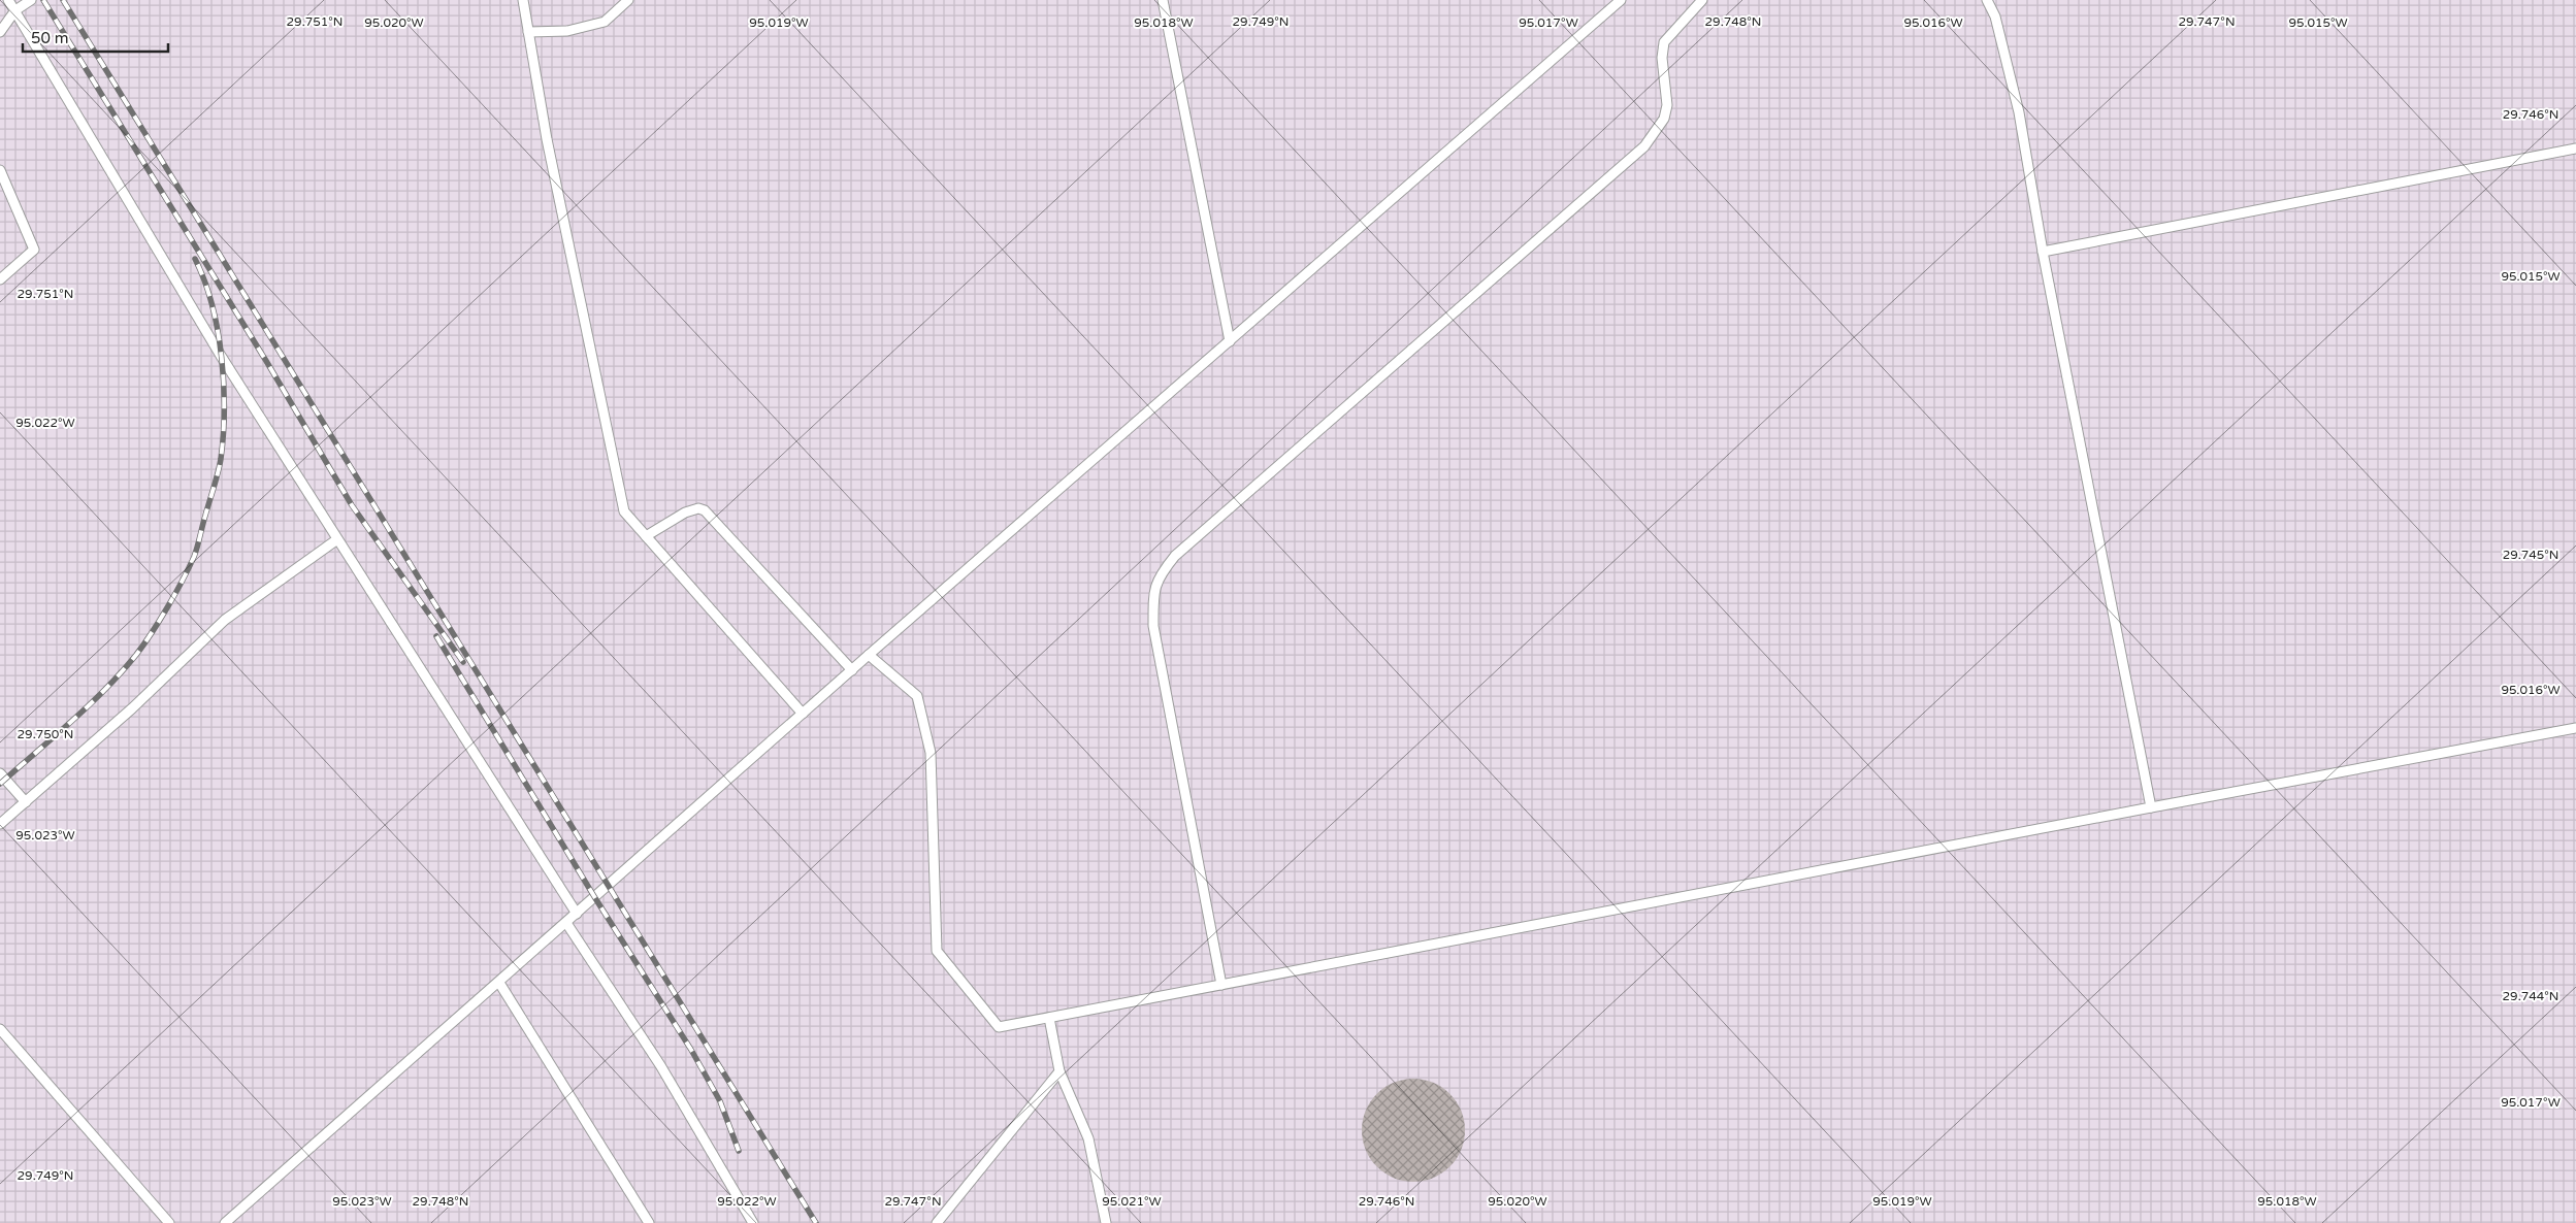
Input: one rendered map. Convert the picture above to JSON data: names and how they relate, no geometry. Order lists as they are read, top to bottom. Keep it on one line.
{"scale_bar":"50 m","coordinates":["29.751°N","29.749°N","29.748°N","29.747°N","95.020°W","95.019°W","95.018°W","95.017°W","95.015°W","95.016°W","29.746°N","95.022°W","29.745°N","29.750°N","95.023°W","29.744°N","95.021°W"]}
